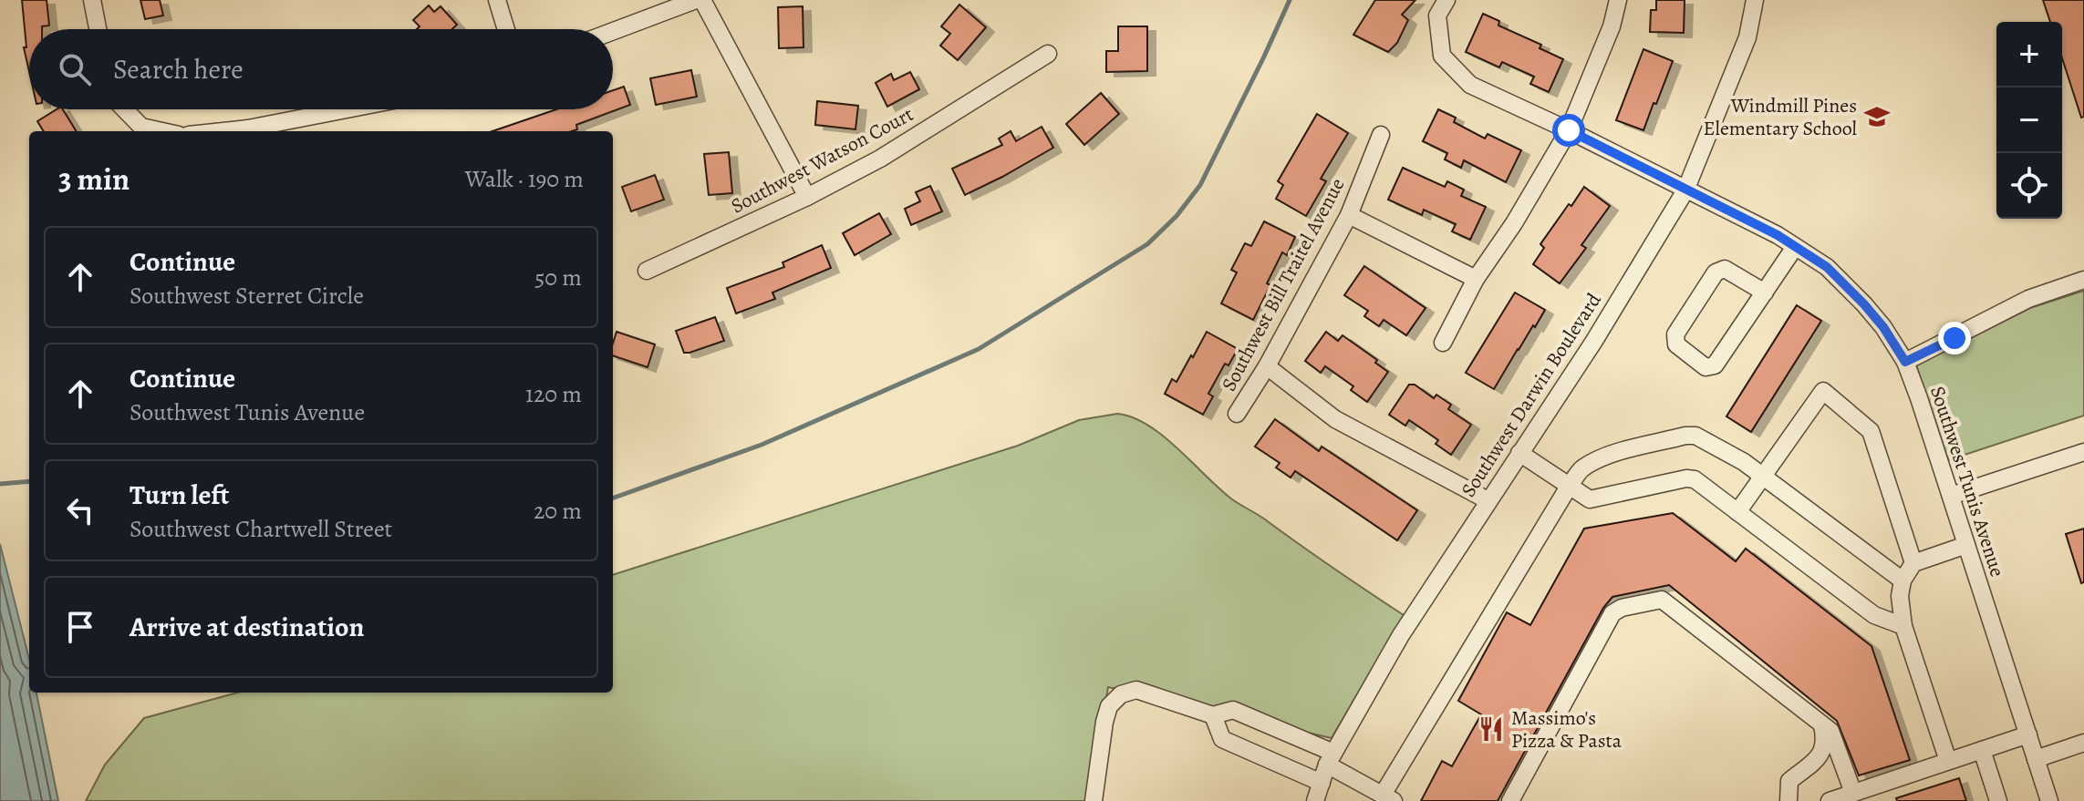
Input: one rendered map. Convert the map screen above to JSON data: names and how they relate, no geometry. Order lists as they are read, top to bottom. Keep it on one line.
{"streets":{"street":["Southwest Watson Court","Southwest Bill Traitel Avenue","Southwest Darwin Boulevard","Southwest Tunis Avenue"]},"crossings":[["Southwest Darwin Boulevard","Southwest Tunis Avenue"]],"places":{"school or university":["Windmill Pines Elementary School"],"restaurant":["Massimo's Pizza & Pasta"]},"page":{"map_buttons":["+","−"],"search":"Search here","heading":["3 min","Walk · 190 m"],"list":[["Continue","Southwest Sterret Circle","50 m"],["Continue","Southwest Tunis Avenue","120 m"],["Turn left","Southwest Chartwell Street","20 m"],"Arrive at destination"]}}
